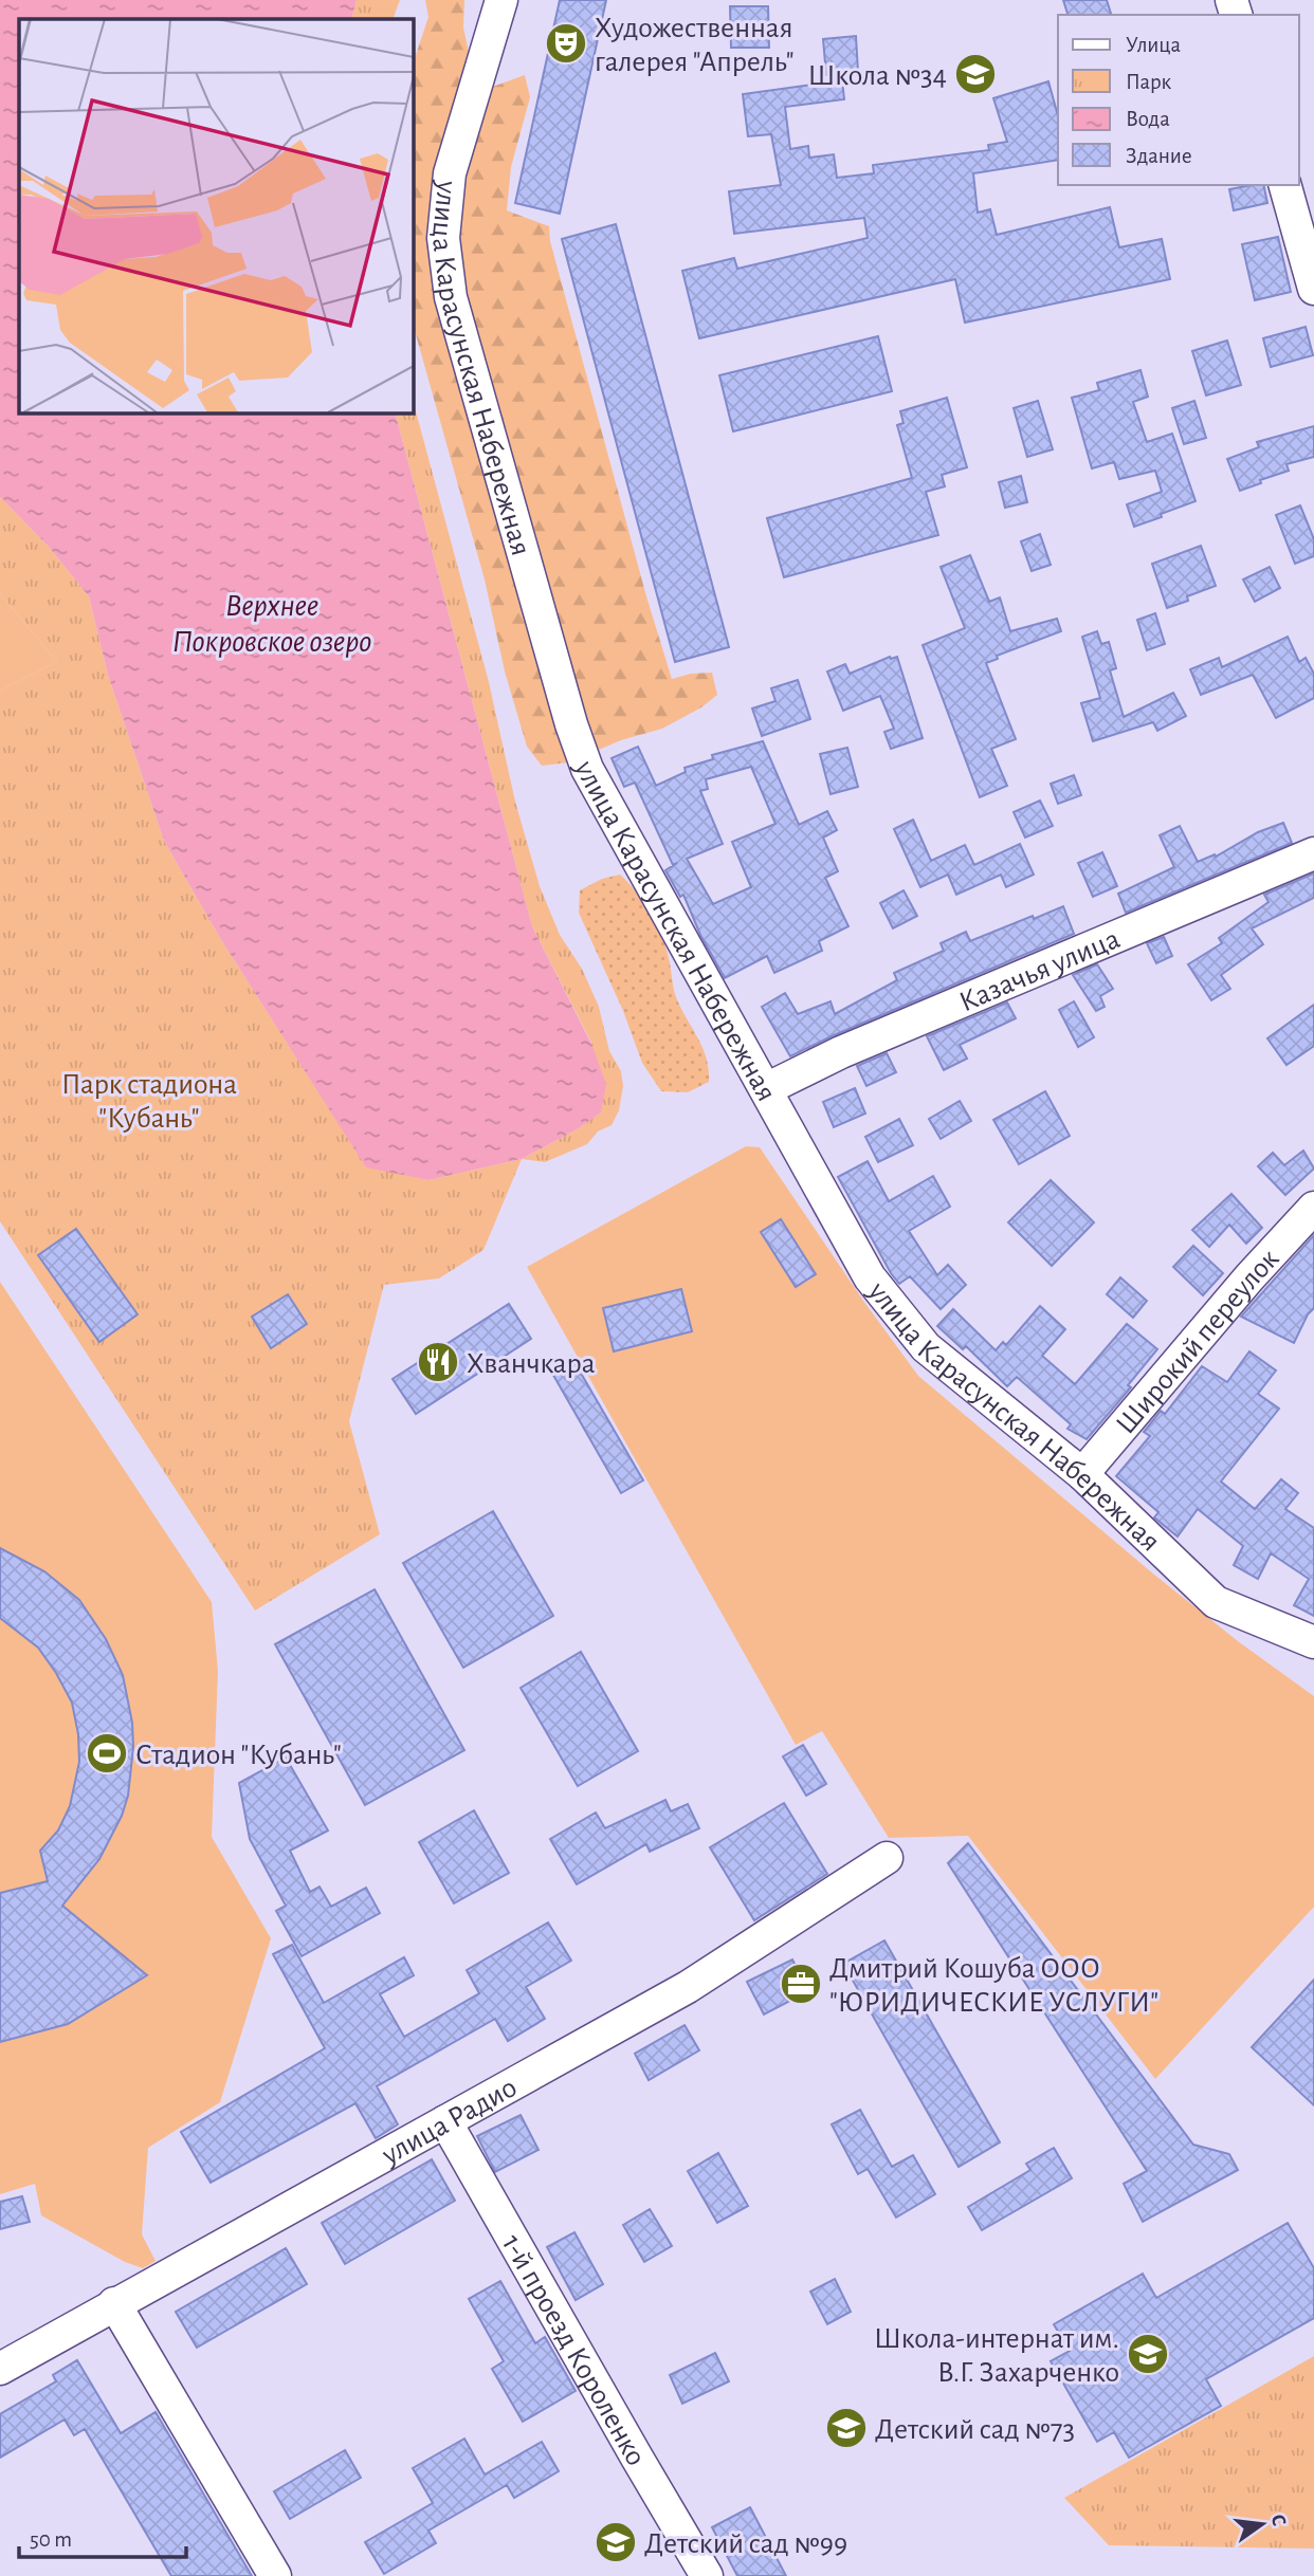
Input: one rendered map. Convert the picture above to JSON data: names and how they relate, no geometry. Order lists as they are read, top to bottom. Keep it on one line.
{"streets":{"street":["улица Карасунская Набережная","Казачья улица","Широкий переулок","улица Радио","1-й проезд Короленко"]},"crossings":[["улица Карасунская Набережная","Казачья улица"],["улица Карасунская Набережная","Широкий переулок"],["улица Радио","1-й проезд Короленко"]],"water":["Верхнее Покровское озеро"],"parks":["Парк стадиона \"Кубань\""],"places":{"theatre":["Художественная галерея \"Апрель\""],"school or university":["Школа №34","Школа-интернат им. В.Г. Захарченко","Детский сад №73","Детский сад №99"],"restaurant":["Хванчкара"],"sports":["Стадион \"Кубань\""],"office":["Дмитрий Кошуба ООО \"ЮРИДИЧЕСКИЕ УСЛУГИ\""]},"legend":["Улица","Парк","Вода","Здание"],"scale_bar":"50 m","north":"right"}
